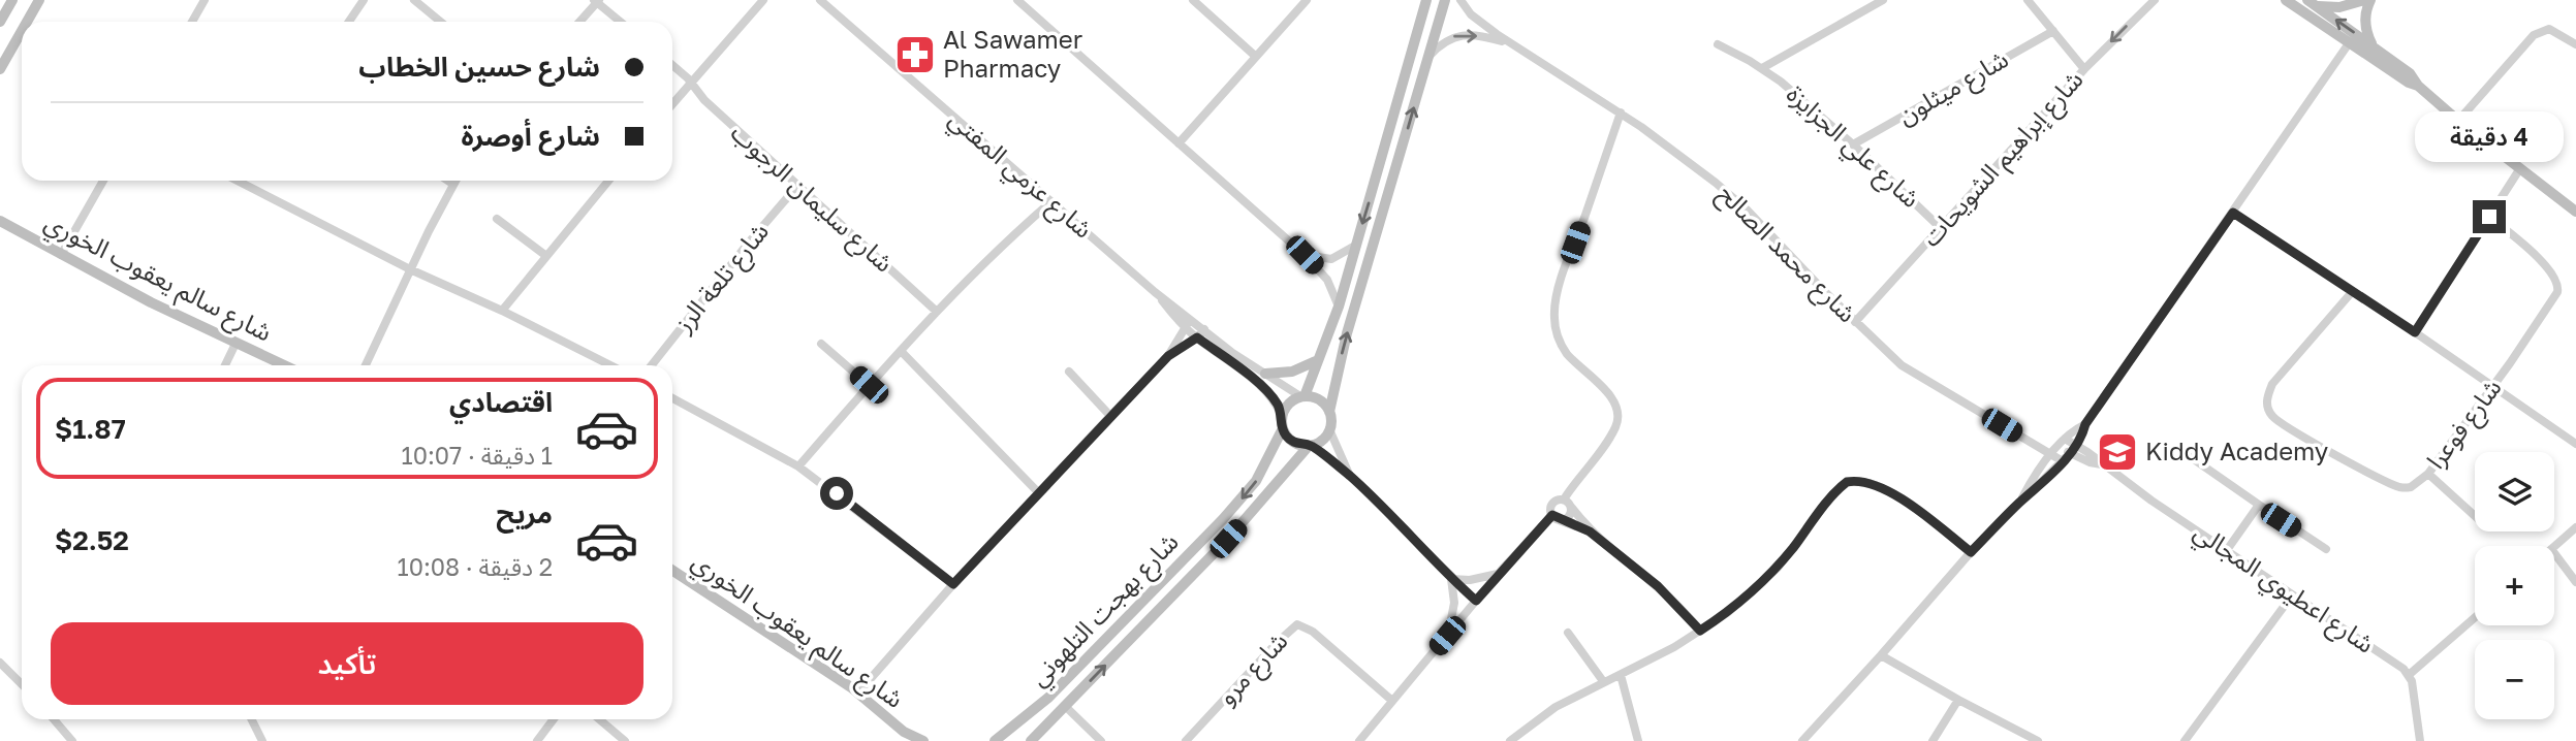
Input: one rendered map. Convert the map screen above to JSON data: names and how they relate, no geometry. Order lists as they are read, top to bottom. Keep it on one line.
{"streets":{"street":["شارع ميثلون","شارع علي الجزايزة","شارع إبراهيم الشويحات","شارع عزمي المفتي","شارع سليمان الرجوب","شارع محمد الصالح","شارع سالم يعقوب الخوري","شارع تلعة الرز","شارع فوعرا","شارع اعطيوي المجالي","شارع بهجت التلهوني","شارع مرو"]},"crossings":[["شارع ميثلون","شارع علي الجزايزة"],["شارع علي الجزايزة","شارع إبراهيم الشويحات"],["شارع إبراهيم الشويحات","شارع محمد الصالح"],["شارع عزمي المفتي","شارع بهجت التلهوني"],["شارع سليمان الرجوب","شارع تلعة الرز"],["شارع محمد الصالح","شارع اعطيوي المجالي"]],"places":{"pharmacy":["Al Sawamer Pharmacy"],"school or university":["Kiddy Academy"]},"page":{"banner":["شارع حسين الخطاب","شارع أوصرة"],"bubble":"4 دقيقة","list":[{"name":"اقتصادي","note":"1 دقيقة · 10:07","value":"$1.87"},{"name":"مريح","note":"2 دقيقة · 10:08","value":"$2.52"}],"map_buttons":["+","−"],"buttons":"تأكيد"}}
